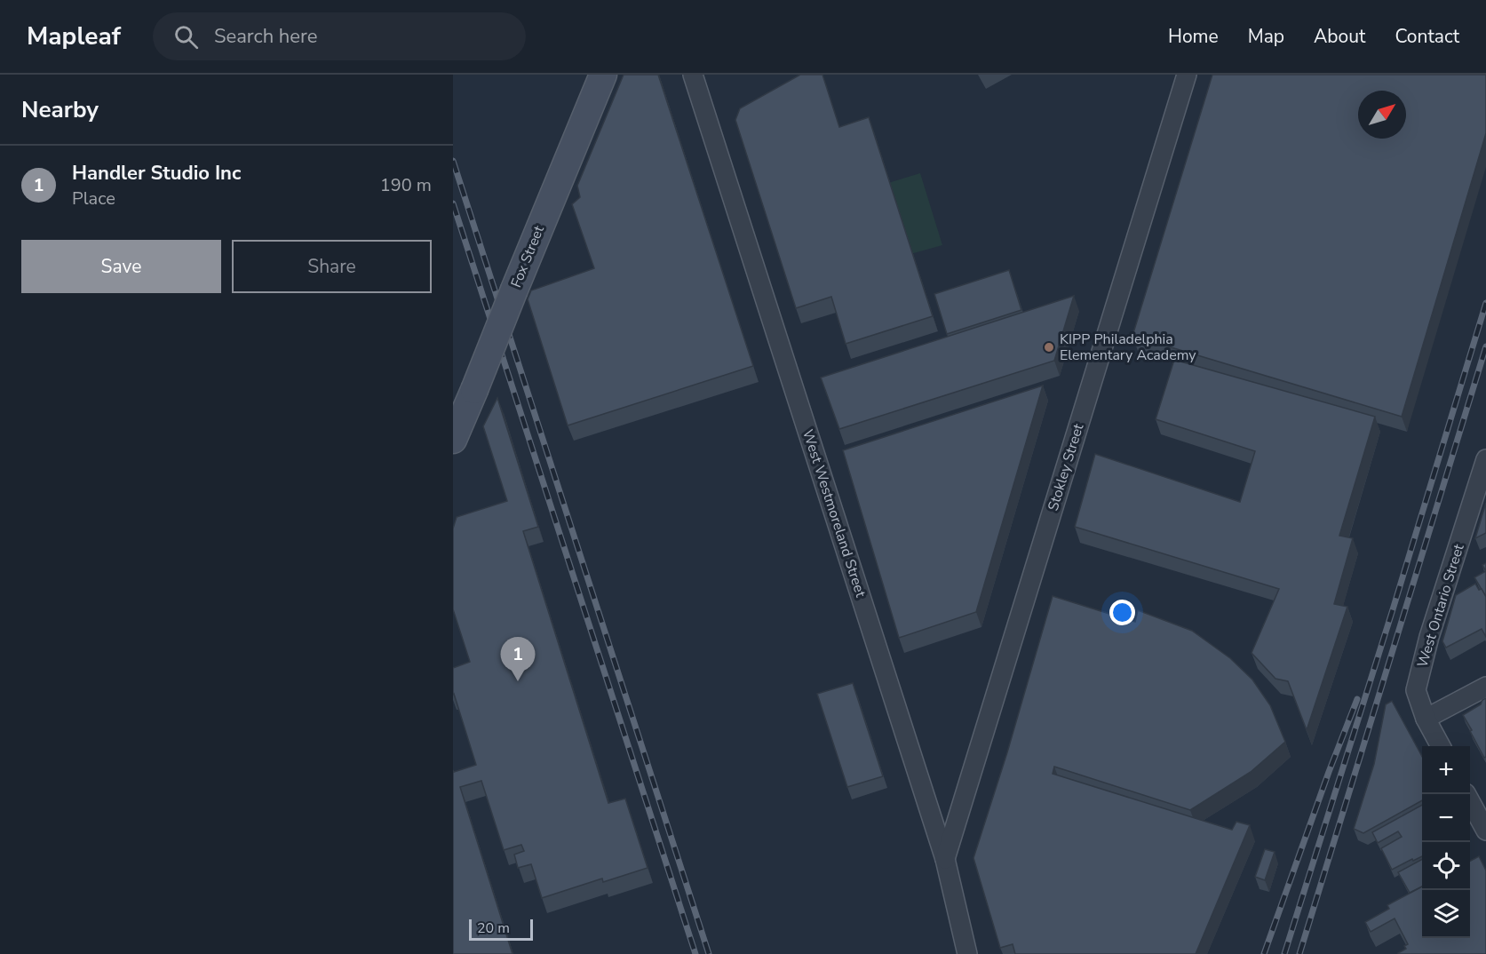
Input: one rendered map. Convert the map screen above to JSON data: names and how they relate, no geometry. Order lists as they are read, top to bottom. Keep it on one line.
{"streets":{"street":["Fox Street","Stokley Street","West Westmoreland Street","West Ontario Street"]},"crossings":[["Stokley Street","West Westmoreland Street"]],"places":["KIPP Philadelphia Elementary Academy"],"scale_bar":"20 m","north":"top right","page":{"header":"Mapleaf","search":"Search here","nav":["Home","Map","About","Contact"],"heading":"Nearby","list":[{"mark":"1","name":"Handler Studio Inc","note":"Place","value":"190 m"}],"buttons":["Save","Share"],"pins":"1","map_buttons":["+","−"],"scale":"20 m"}}
